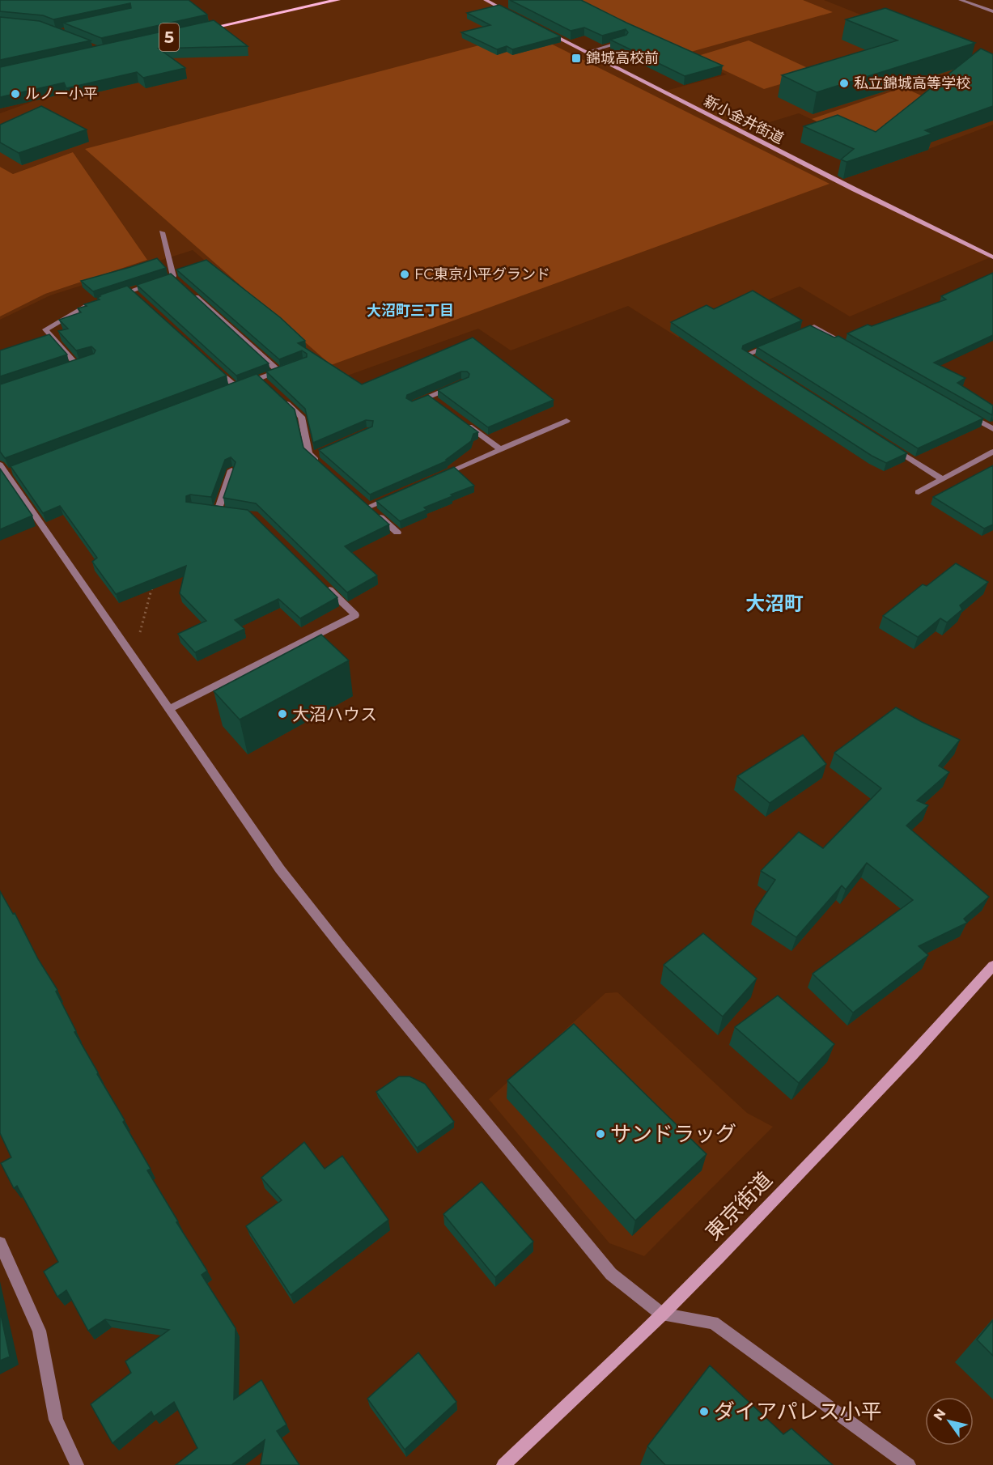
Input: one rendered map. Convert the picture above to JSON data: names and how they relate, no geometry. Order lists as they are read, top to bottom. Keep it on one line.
{"streets":{"main road":["5","新小金井街道","東京街道"]},"districts":["大沼町三丁目","大沼町"],"places":{"transit":["錦城高校前"],"other":["私立錦城高等学校","ルノー小平","FC東京小平グランド","大沼ハウス","サンドラッグ","ダイアパレス小平"]},"north":"top left"}
